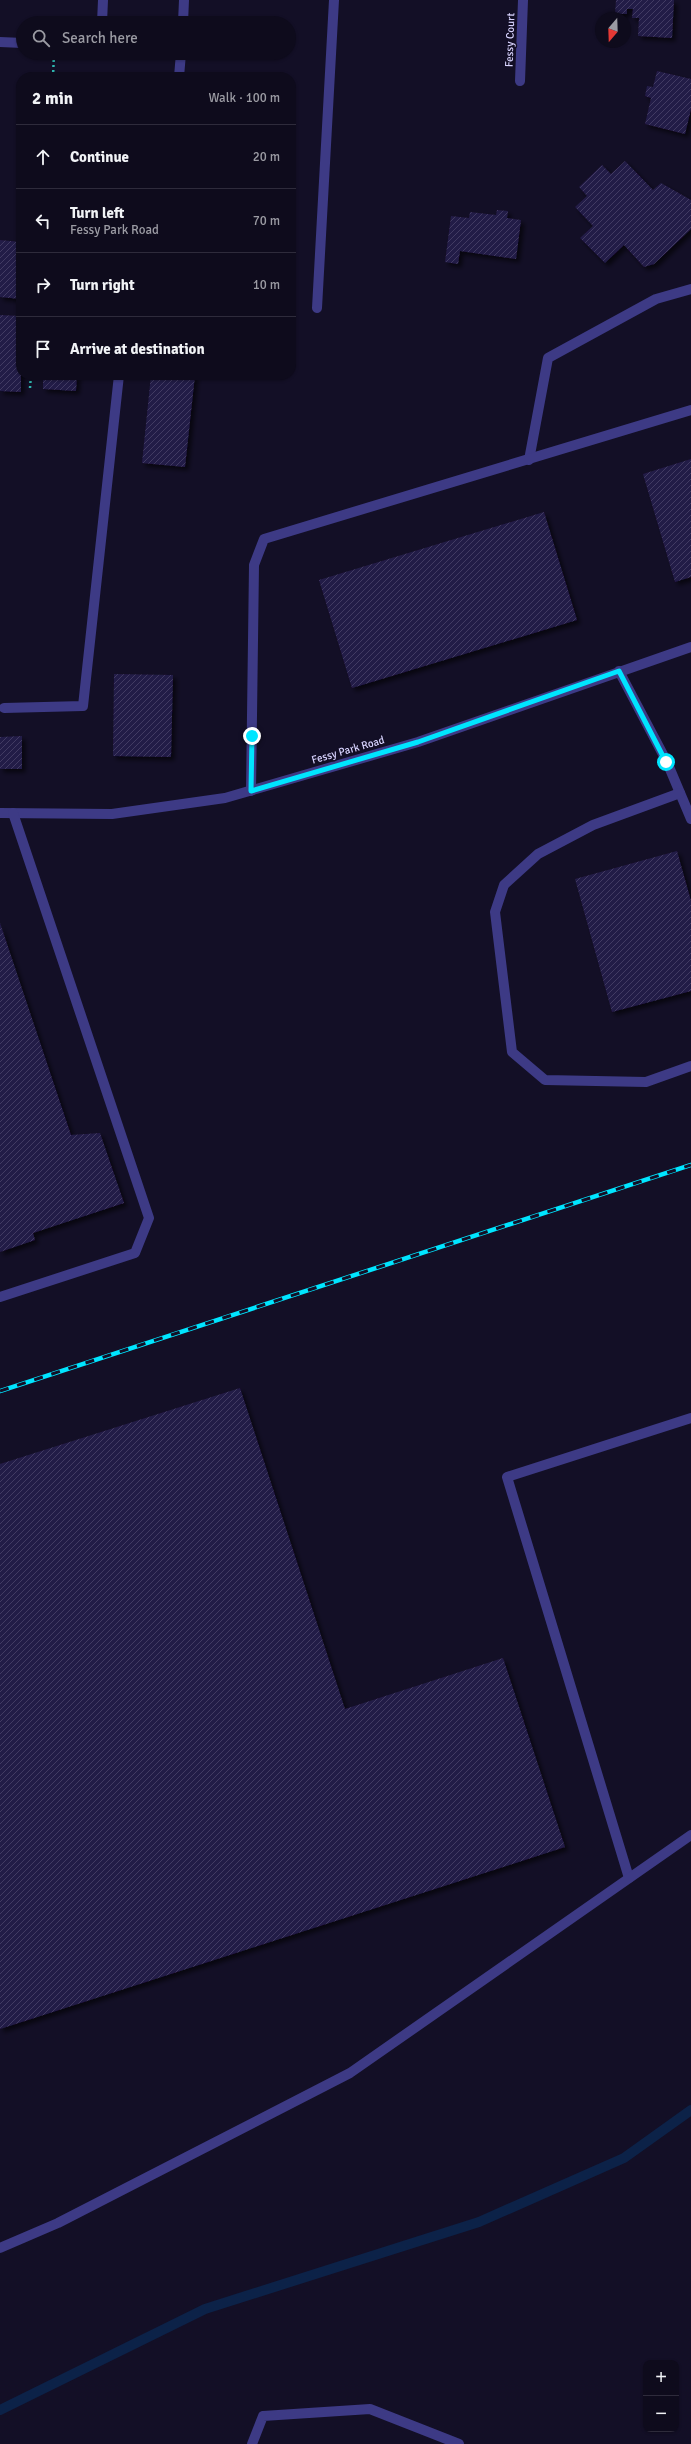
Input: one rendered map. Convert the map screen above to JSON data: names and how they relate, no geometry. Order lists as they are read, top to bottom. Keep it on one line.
{"streets":{"street":["Fessy Court","Fessy Park Road"]},"north":"bottom","page":{"search":"Search here","heading":["2 min","Walk · 100 m"],"list":[["Continue","20 m"],["Turn left","Fessy Park Road","70 m"],["Turn right","10 m"],"Arrive at destination"],"map_buttons":["+","−"]}}
